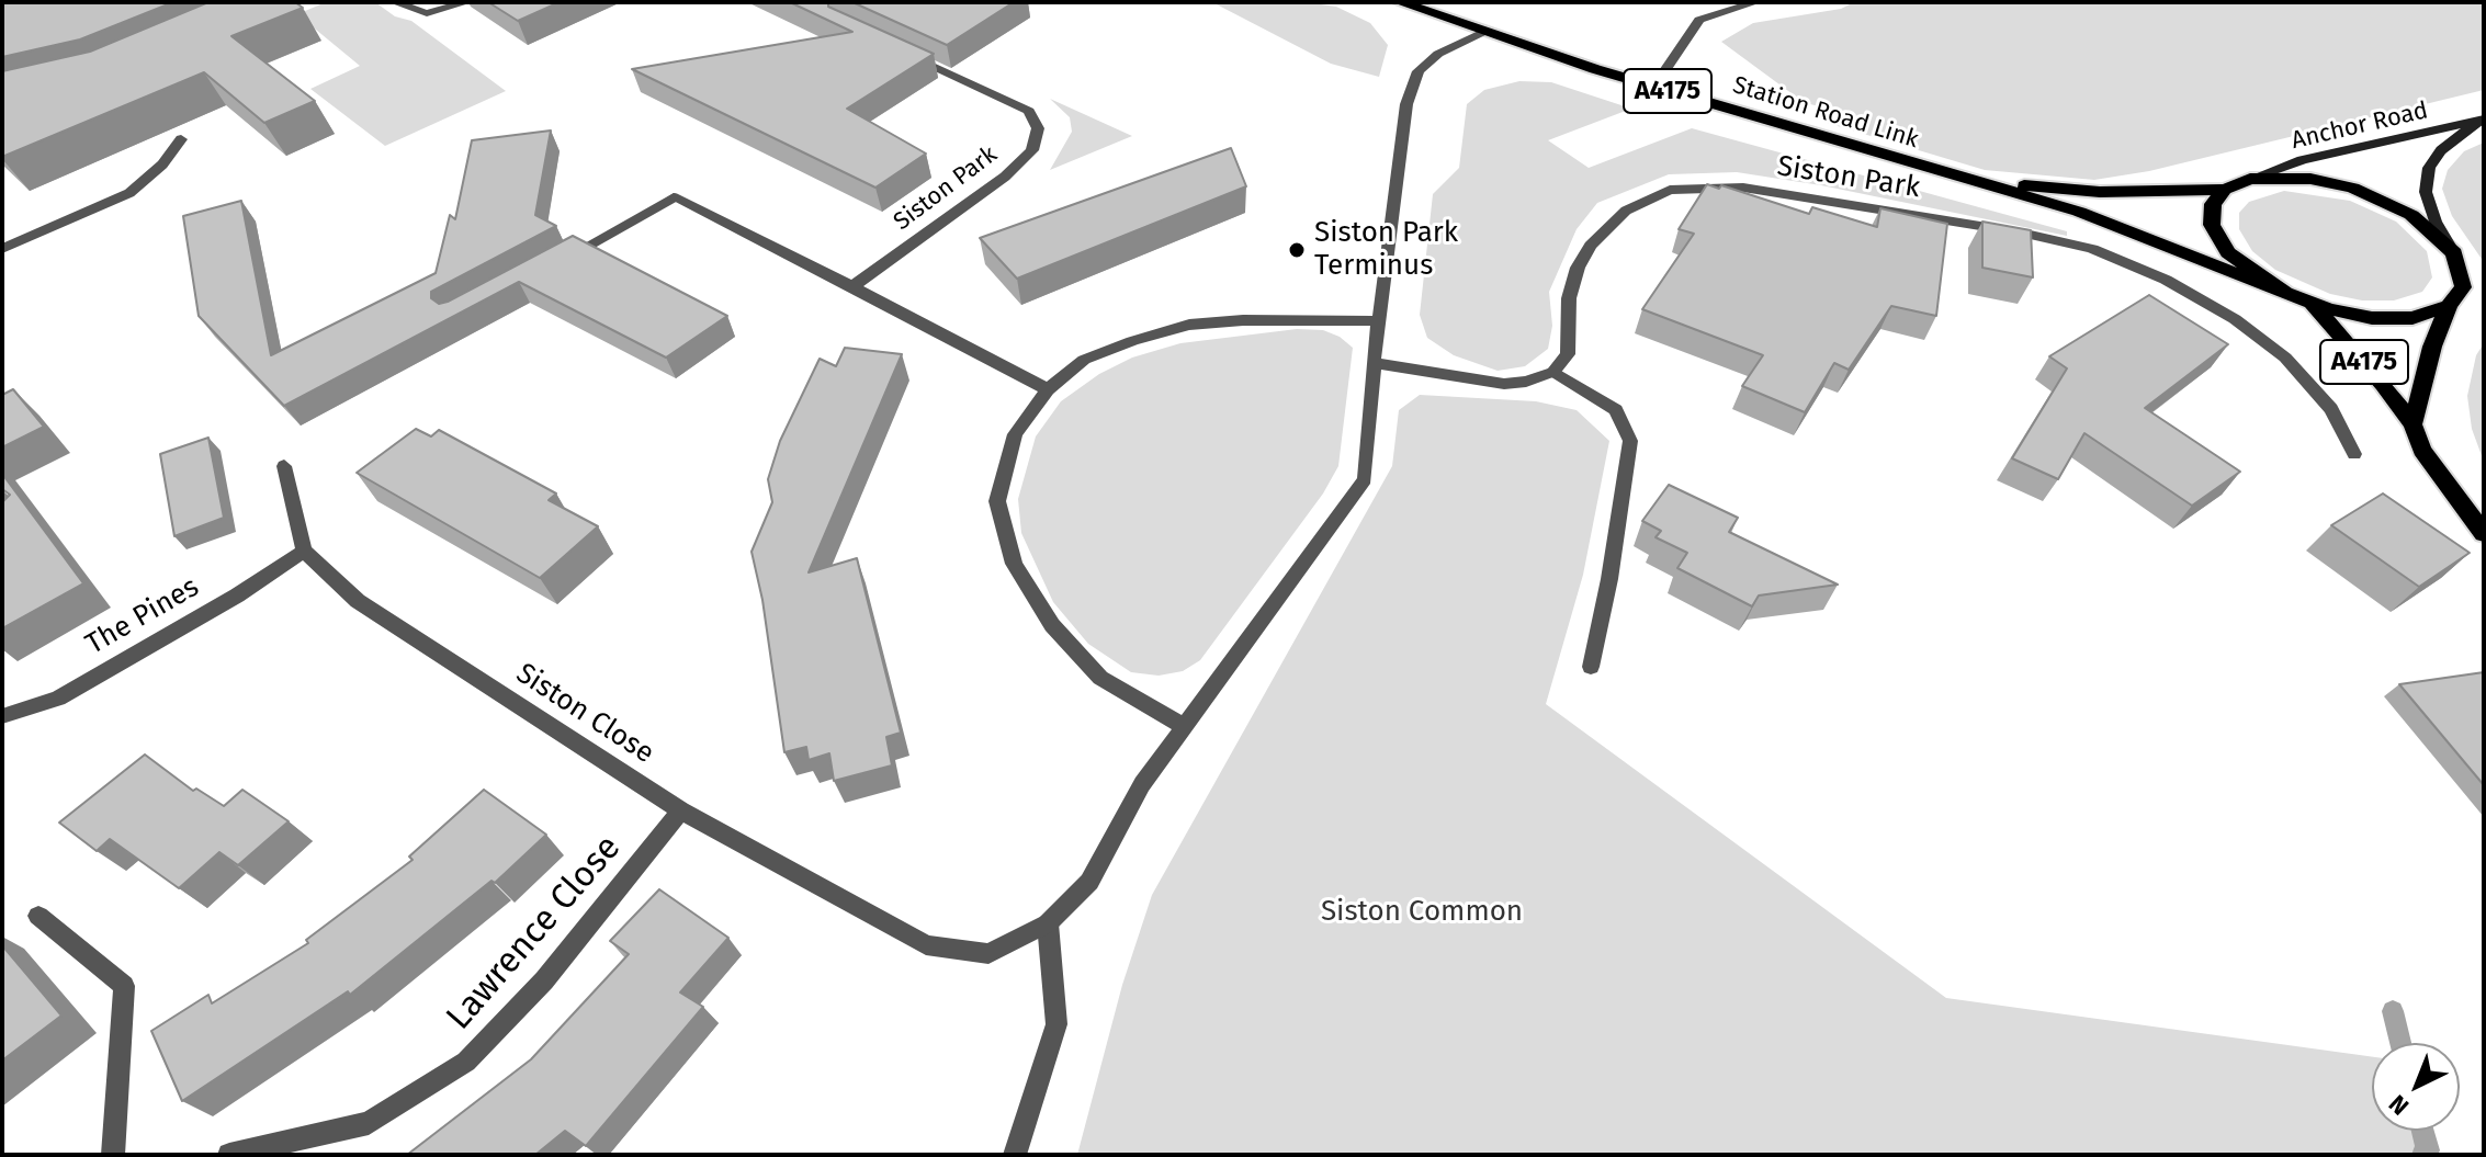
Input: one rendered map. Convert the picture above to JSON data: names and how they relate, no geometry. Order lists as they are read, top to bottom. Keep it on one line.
{"streets":{"main road":["A4175","Station Road Link"],"street":["Anchor Road","Siston Park","The Pines","Siston Close","Lawrence Close"]},"crossings":[["A4175","Station Road Link"],["A4175","Anchor Road"],["The Pines","Siston Close"],["Siston Close","Lawrence Close"]],"parks":["Siston Common"],"places":["Siston Park Terminus"],"north":"bottom left"}
